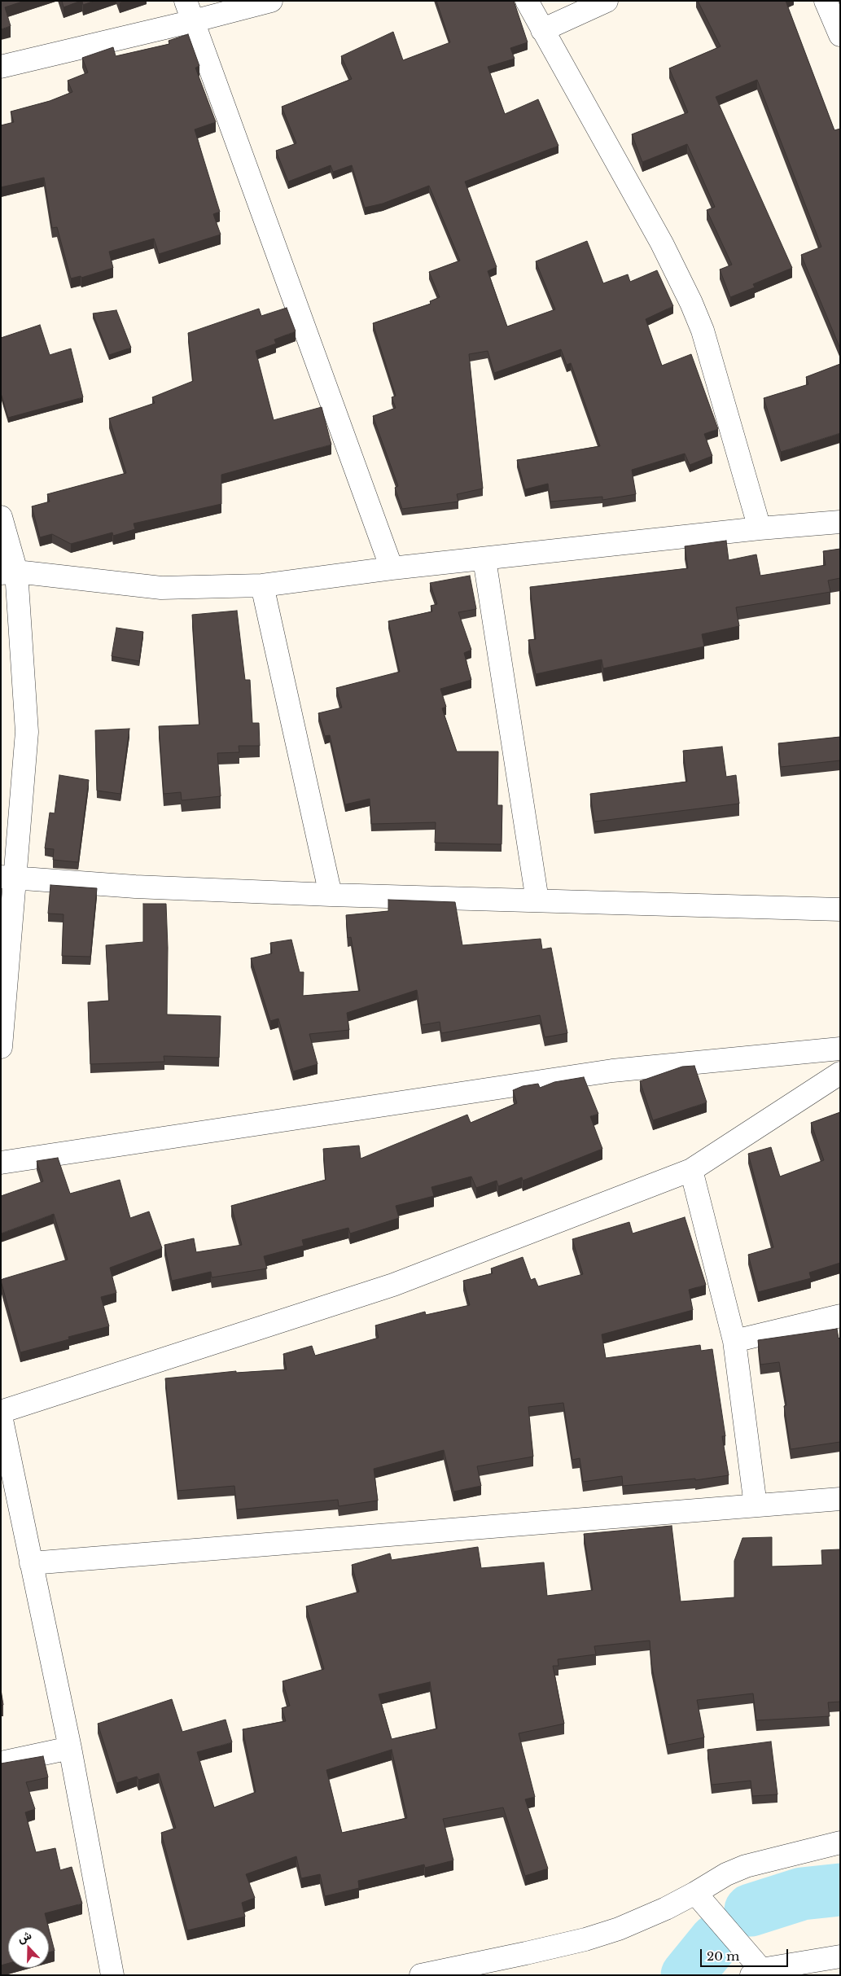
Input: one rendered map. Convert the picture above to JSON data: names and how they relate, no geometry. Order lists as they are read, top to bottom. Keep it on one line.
{"scale_bar":"20 m","north":"top"}
